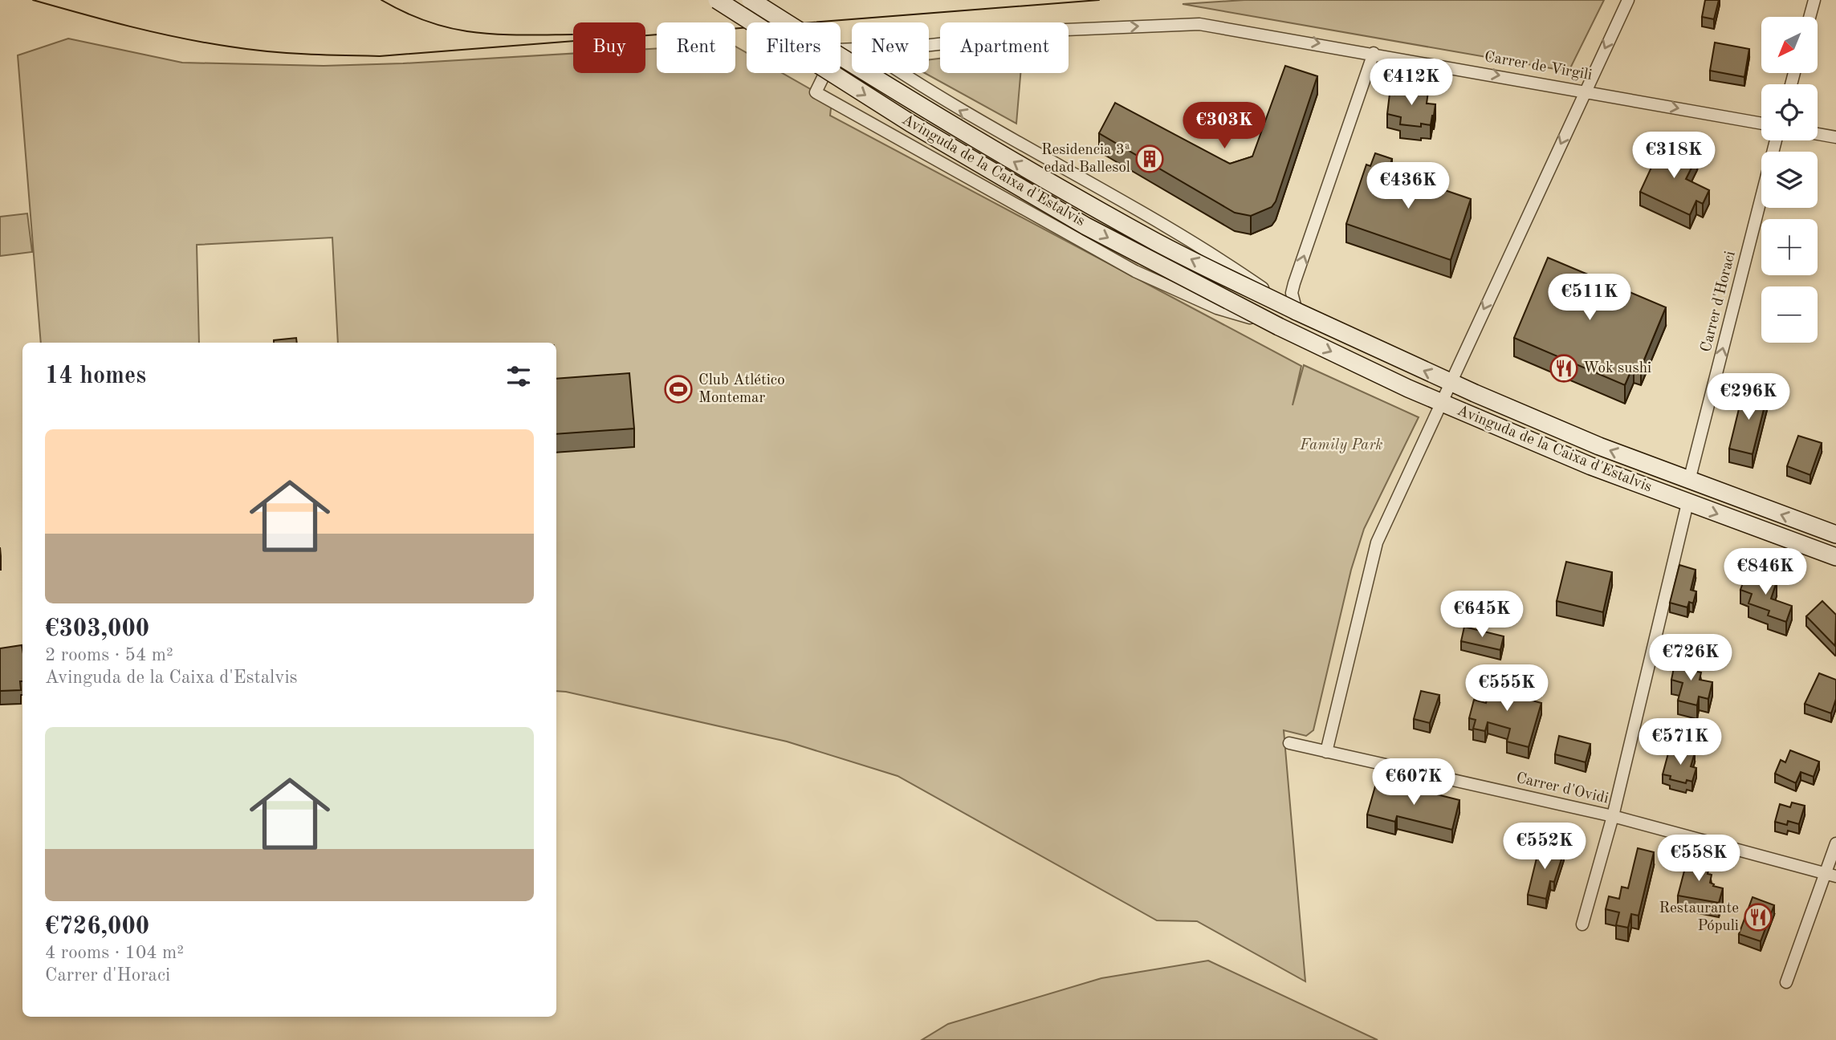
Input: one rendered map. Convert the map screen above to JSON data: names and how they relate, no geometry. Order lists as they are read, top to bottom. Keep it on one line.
{"streets":{"main road":["Avinguda de la Caixa d'Estalvis"],"street":["Carrer de Virgili","Carrer d'Horaci","Carrer d'Ovidi"]},"crossings":[["Carrer de Virgili","Avinguda de la Caixa d'Estalvis"],["Avinguda de la Caixa d'Estalvis","Carrer d'Horaci"]],"one_way":["Carrer de Virgili","Carrer d'Horaci"],"parks":["Family Park"],"places":{"building":["Residencia 3ª edad Ballesol"],"restaurant":["Wok sushi","Restaurante Pópuli"],"sports":["Club Atlético Montemar"]},"north":"bottom left","page":{"map_buttons":["+","−"],"chip":["Buy","Rent","Filters","New","Apartment"],"price":["€412K","€303K","€318K","€436K","€511K","€296K","€846K","€645K","€726K","€555K","€571K","€607K","€552K","€558K"],"heading":"14 homes","list":[{"name":"€303,000","note":"2 rooms · 54 m² · Avinguda de la Caixa d'Estalvis"},{"name":"€726,000","note":"4 rooms · 104 m² · Carrer d'Horaci"}]}}
